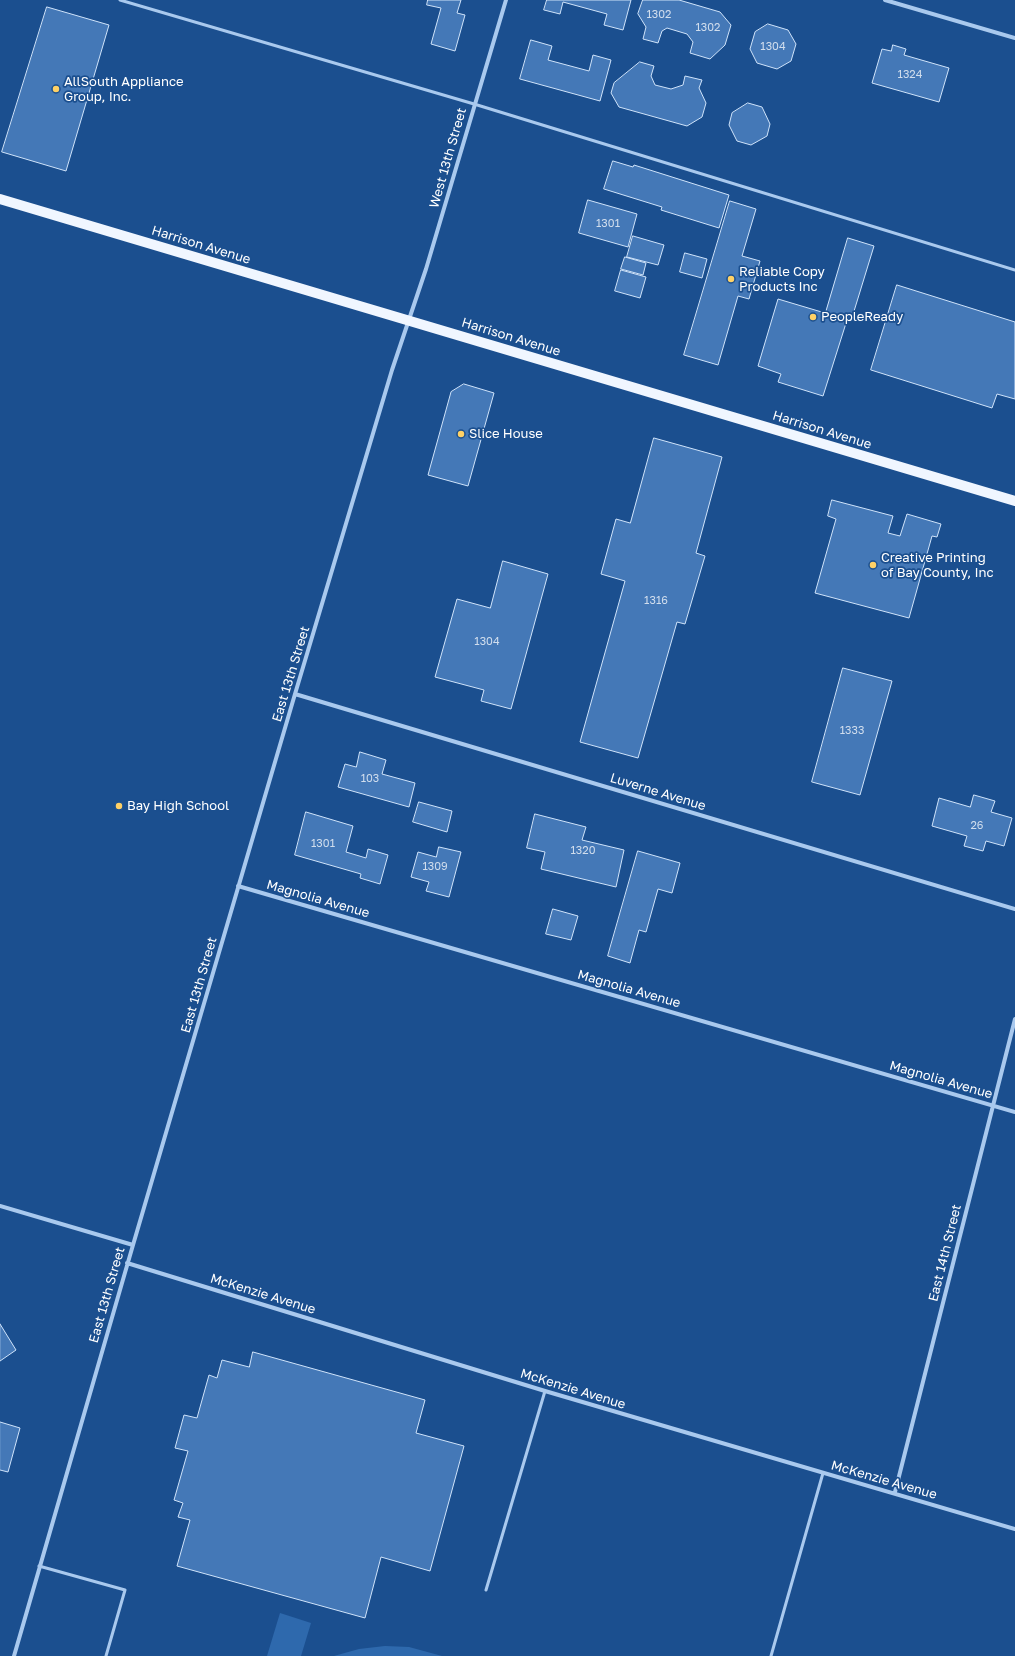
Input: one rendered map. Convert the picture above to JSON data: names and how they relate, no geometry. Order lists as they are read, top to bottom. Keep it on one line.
{"streets":{"main road":["Harrison Avenue"],"street":["West 13th Street","East 13th Street","Luverne Avenue","Magnolia Avenue","East 14th Street","McKenzie Avenue"]},"crossings":[["West 13th Street","Harrison Avenue"],["West 13th Street","East 13th Street"],["Harrison Avenue","East 13th Street"],["East 13th Street","Luverne Avenue"],["East 13th Street","Magnolia Avenue"],["East 13th Street","McKenzie Avenue"],["Magnolia Avenue","East 14th Street"],["East 14th Street","McKenzie Avenue"]],"places":["AllSouth Appliance Group, Inc.","Reliable Copy Products Inc","PeopleReady","Slice House","Creative Printing of Bay County, Inc","Bay High School"],"house_numbers":["1302","1302","1304","1324","1301","1316","1304","1333","103","26","1301","1320","1309"]}
